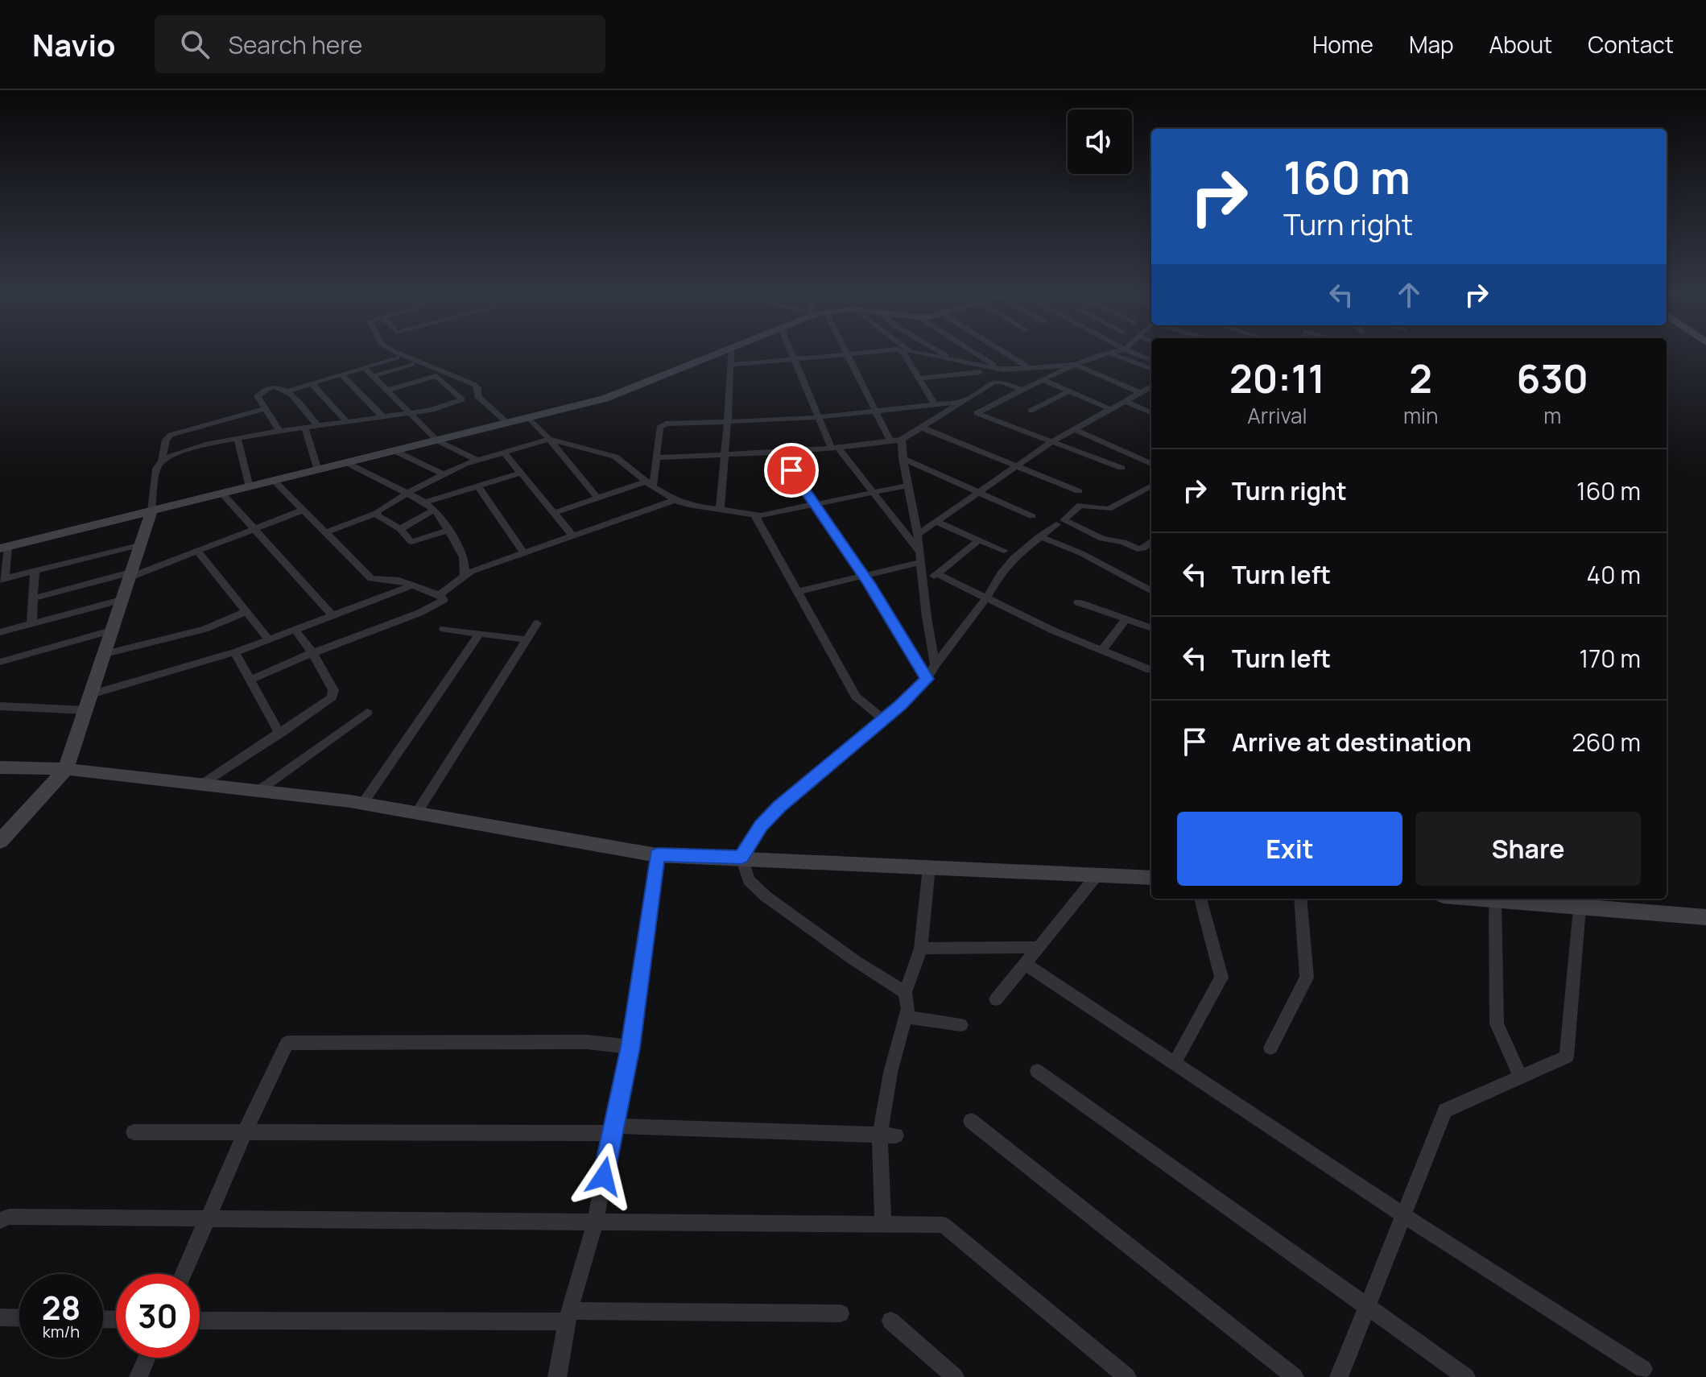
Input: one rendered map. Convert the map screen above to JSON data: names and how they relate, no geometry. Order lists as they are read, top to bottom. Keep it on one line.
{"page":{"header":"Navio","search":"Search here","nav":["Home","Map","About","Contact"],"turn":["160 m","Turn right"],"eta":["20:11","Arrival","2","min","630","m"],"list":[{"name":"Turn right","value":"160 m"},{"name":"Turn left","value":"40 m"},{"name":"Turn left","value":"170 m"},{"name":"Arrive at destination","value":"260 m"}],"buttons":["Exit","Share"],"speed":"28 km/h","limit":"30"}}
